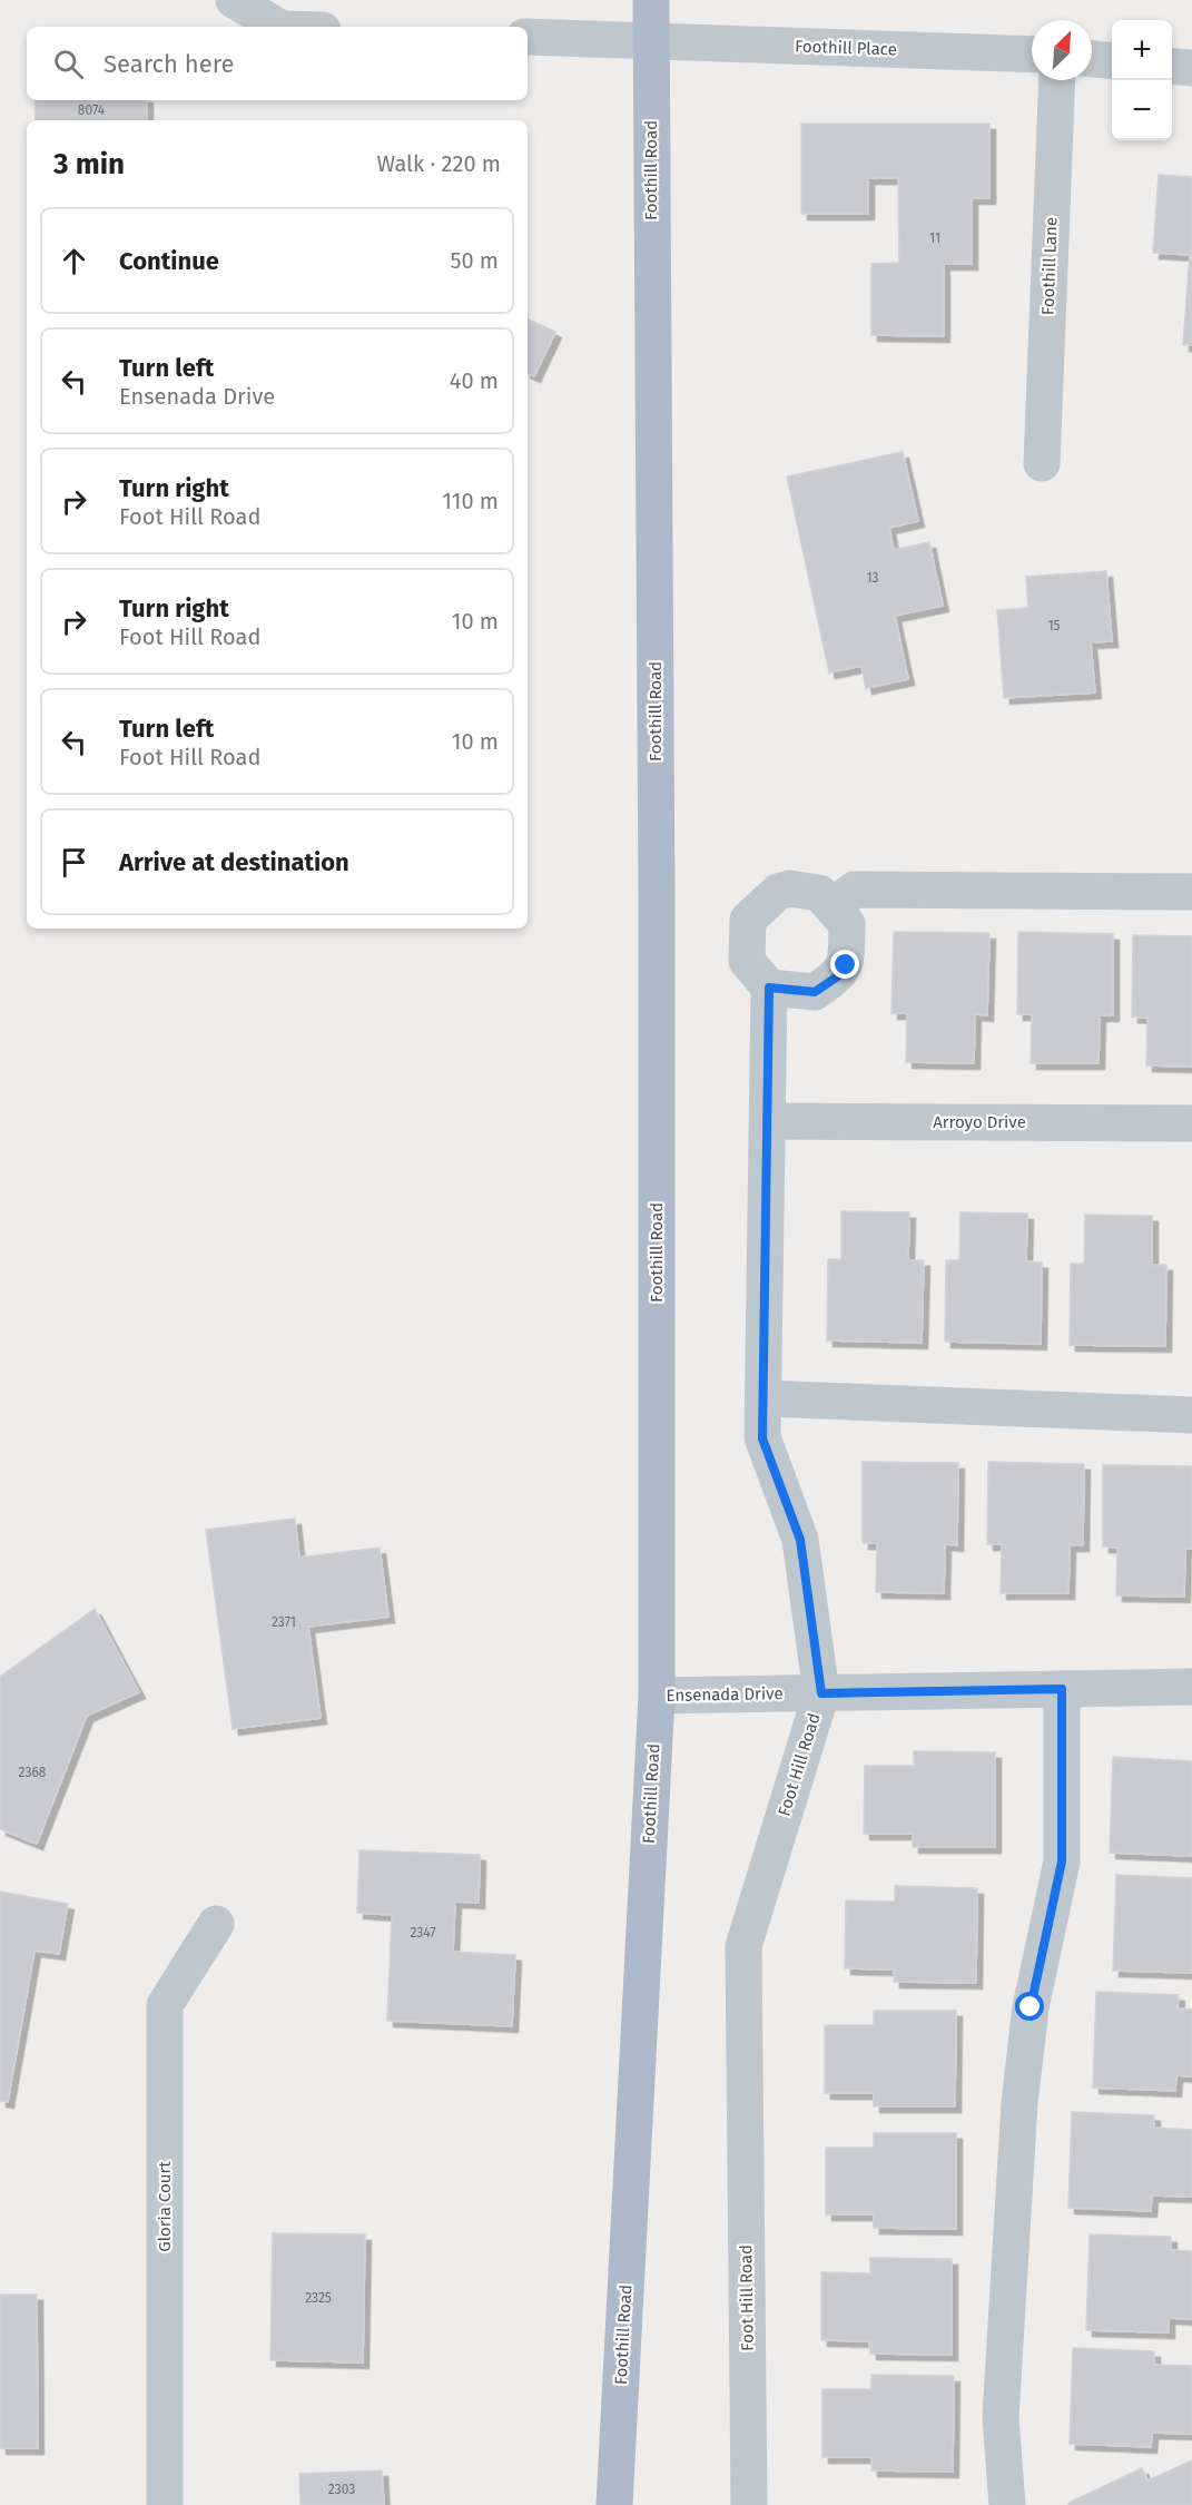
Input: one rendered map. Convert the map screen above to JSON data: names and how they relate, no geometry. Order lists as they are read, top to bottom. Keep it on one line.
{"streets":{"main road":["Foothill Road"],"street":["Foothill Place","Foothill Lane","Arroyo Drive","Ensenada Drive","Foot Hill Road","Gloria Court"]},"crossings":[["Foothill Place","Foothill Road"],["Foothill Road","Ensenada Drive"],["Arroyo Drive","Foot Hill Road"],["Ensenada Drive","Foot Hill Road"]],"house_numbers":["8074","11","13","15","2371","2368","2347","2325","2303"],"north":"top right","page":{"map_buttons":["+","−"],"search":"Search here","heading":["3 min","Walk · 220 m"],"list":[["Continue","50 m"],["Turn left","Ensenada Drive","40 m"],["Turn right","Foot Hill Road","110 m"],["Turn right","Foot Hill Road","10 m"],["Turn left","Foot Hill Road","10 m"],"Arrive at destination"]}}
